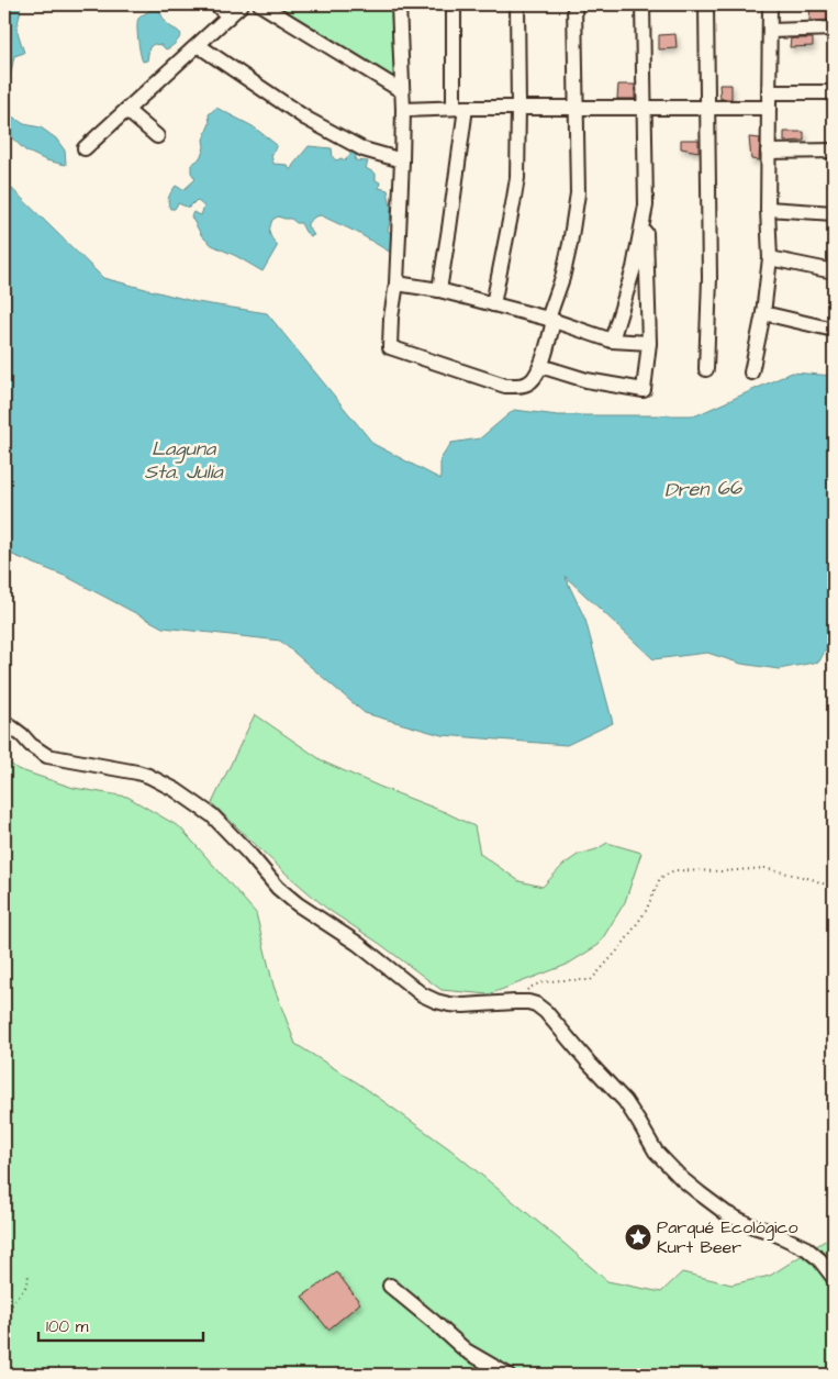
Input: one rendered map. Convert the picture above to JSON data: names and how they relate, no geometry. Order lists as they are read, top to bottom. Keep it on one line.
{"water":["Laguna Sta. Julia","Dren 66"],"places":{"place":["Parqué Ecológico Kurt Beer"]},"scale_bar":"100 m"}
